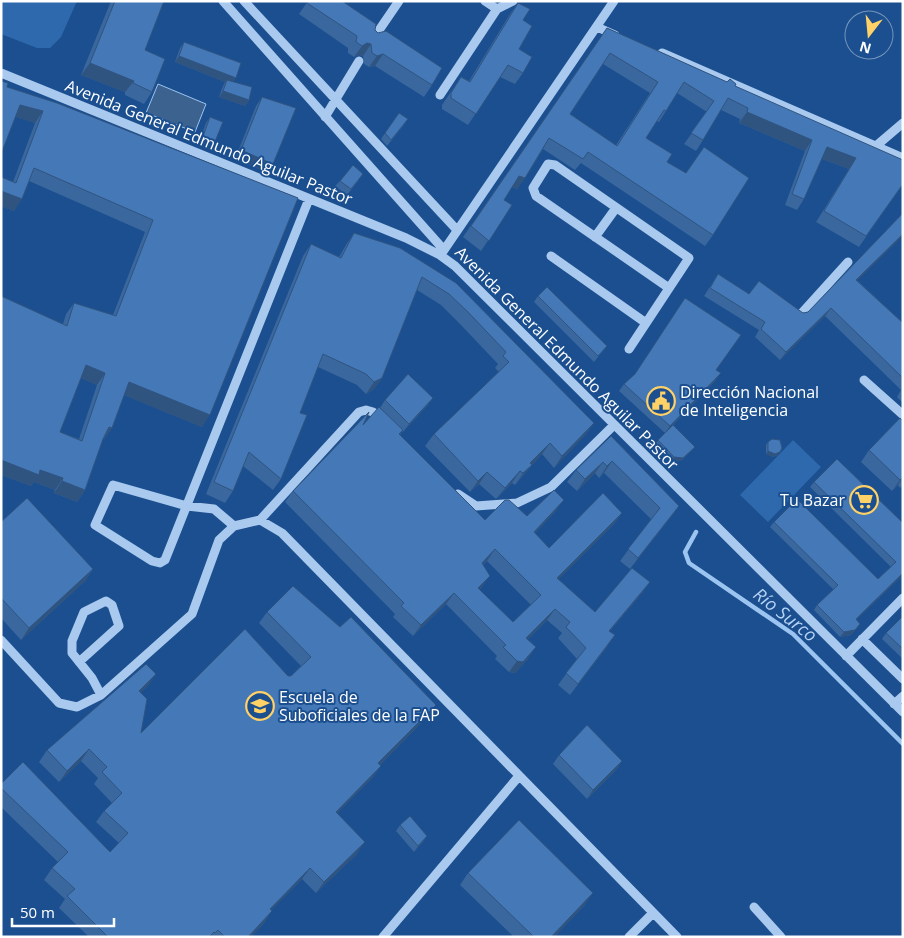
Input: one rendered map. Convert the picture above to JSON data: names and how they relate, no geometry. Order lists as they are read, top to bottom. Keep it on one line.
{"streets":{"street":["Avenida General Edmundo Aguilar Pastor"]},"water":["Río Surco"],"places":{"public building":["Dirección Nacional de Inteligencia"],"supermarket":["Tu Bazar"],"school or university":["Escuela de Suboficiales de la FAP"]},"scale_bar":"50 m","north":"bottom"}
